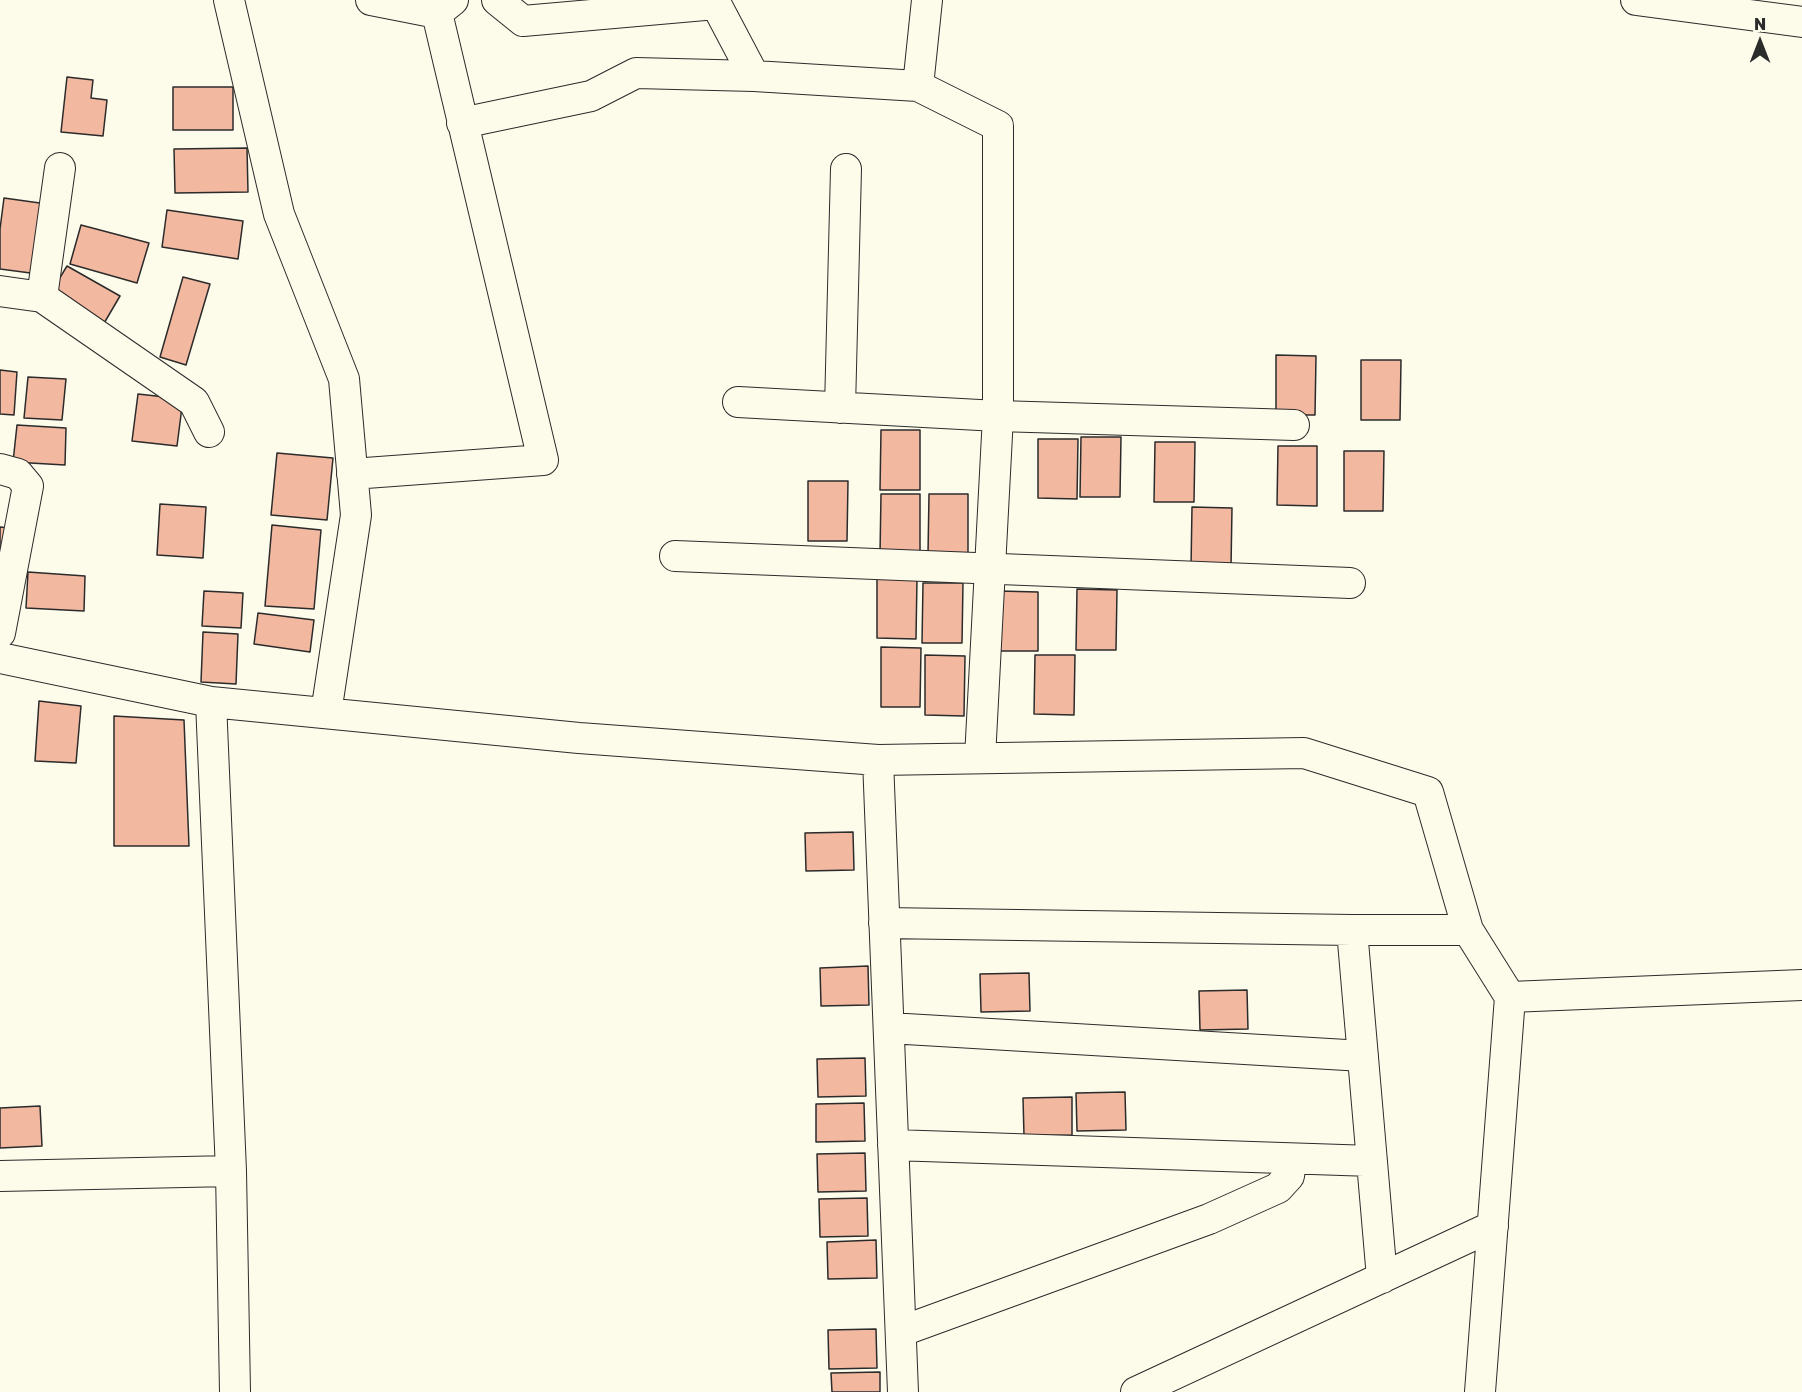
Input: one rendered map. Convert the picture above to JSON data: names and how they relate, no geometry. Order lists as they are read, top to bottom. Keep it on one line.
{"north":"top"}
